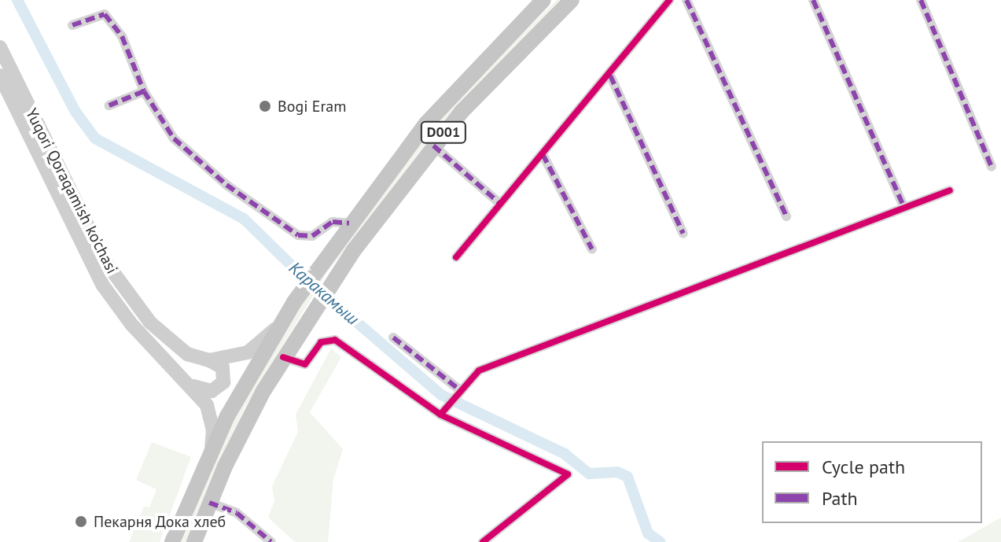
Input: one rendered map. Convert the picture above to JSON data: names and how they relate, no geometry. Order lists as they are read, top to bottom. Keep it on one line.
{"streets":{"highway":["D001"],"main road":["Yuqori Qoraqamish ko'chasi"]},"crossings":[["D001","Yuqori Qoraqamish ko'chasi"]],"water":["Каракамыш"],"places":["Bogi Eram","Пекарня Дока хлеб"],"legend":["Cycle path","Path"]}
